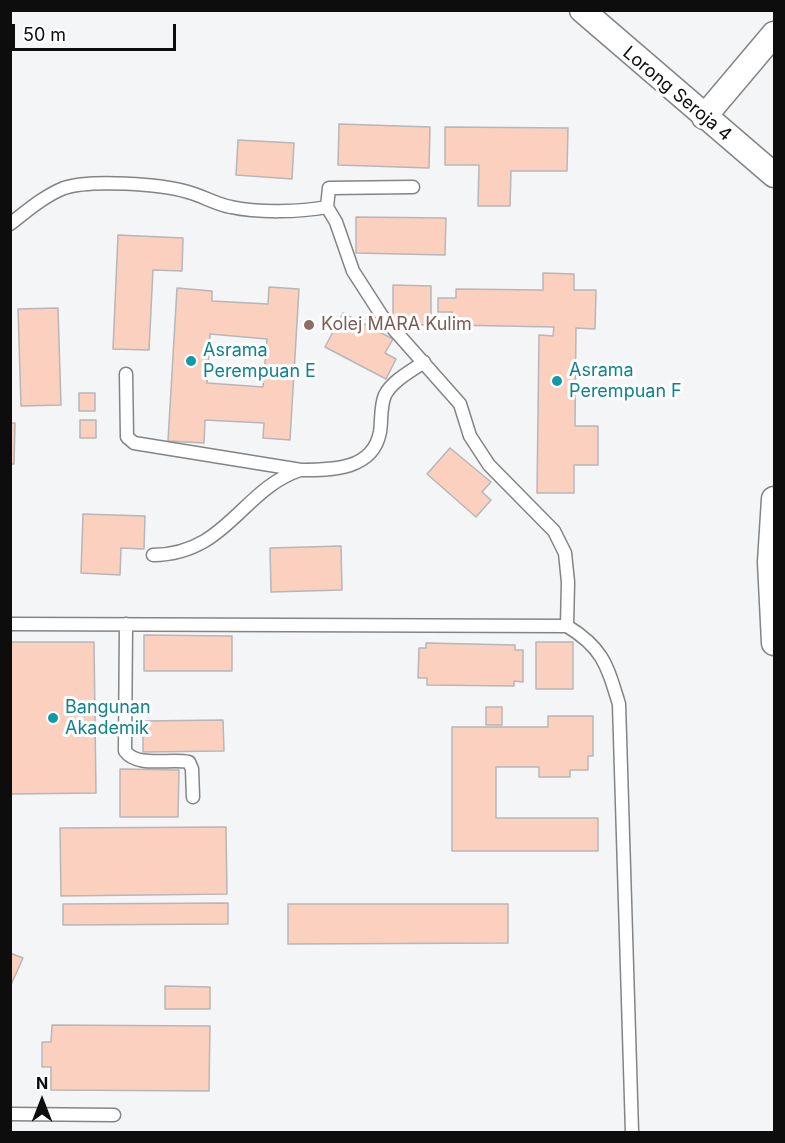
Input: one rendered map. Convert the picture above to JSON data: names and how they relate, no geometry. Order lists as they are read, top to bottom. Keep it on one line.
{"streets":{"street":["Lorong Seroja 4"]},"places":["Kolej MARA Kulim","Asrama Perempuan E","Asrama Perempuan F","Bangunan Akademik"],"scale_bar":"50 m","north":"top"}
